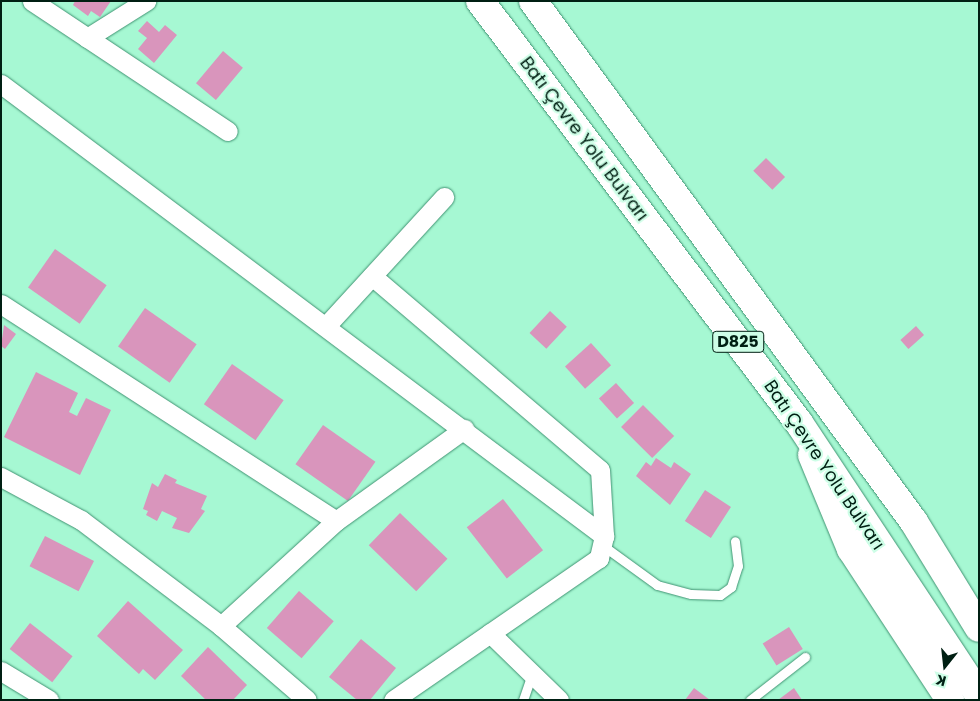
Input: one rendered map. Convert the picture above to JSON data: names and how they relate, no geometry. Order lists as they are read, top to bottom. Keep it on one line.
{"streets":{"main road":["Batı Çevre Yolu Bulvarı","D825"]},"north":"bottom"}
